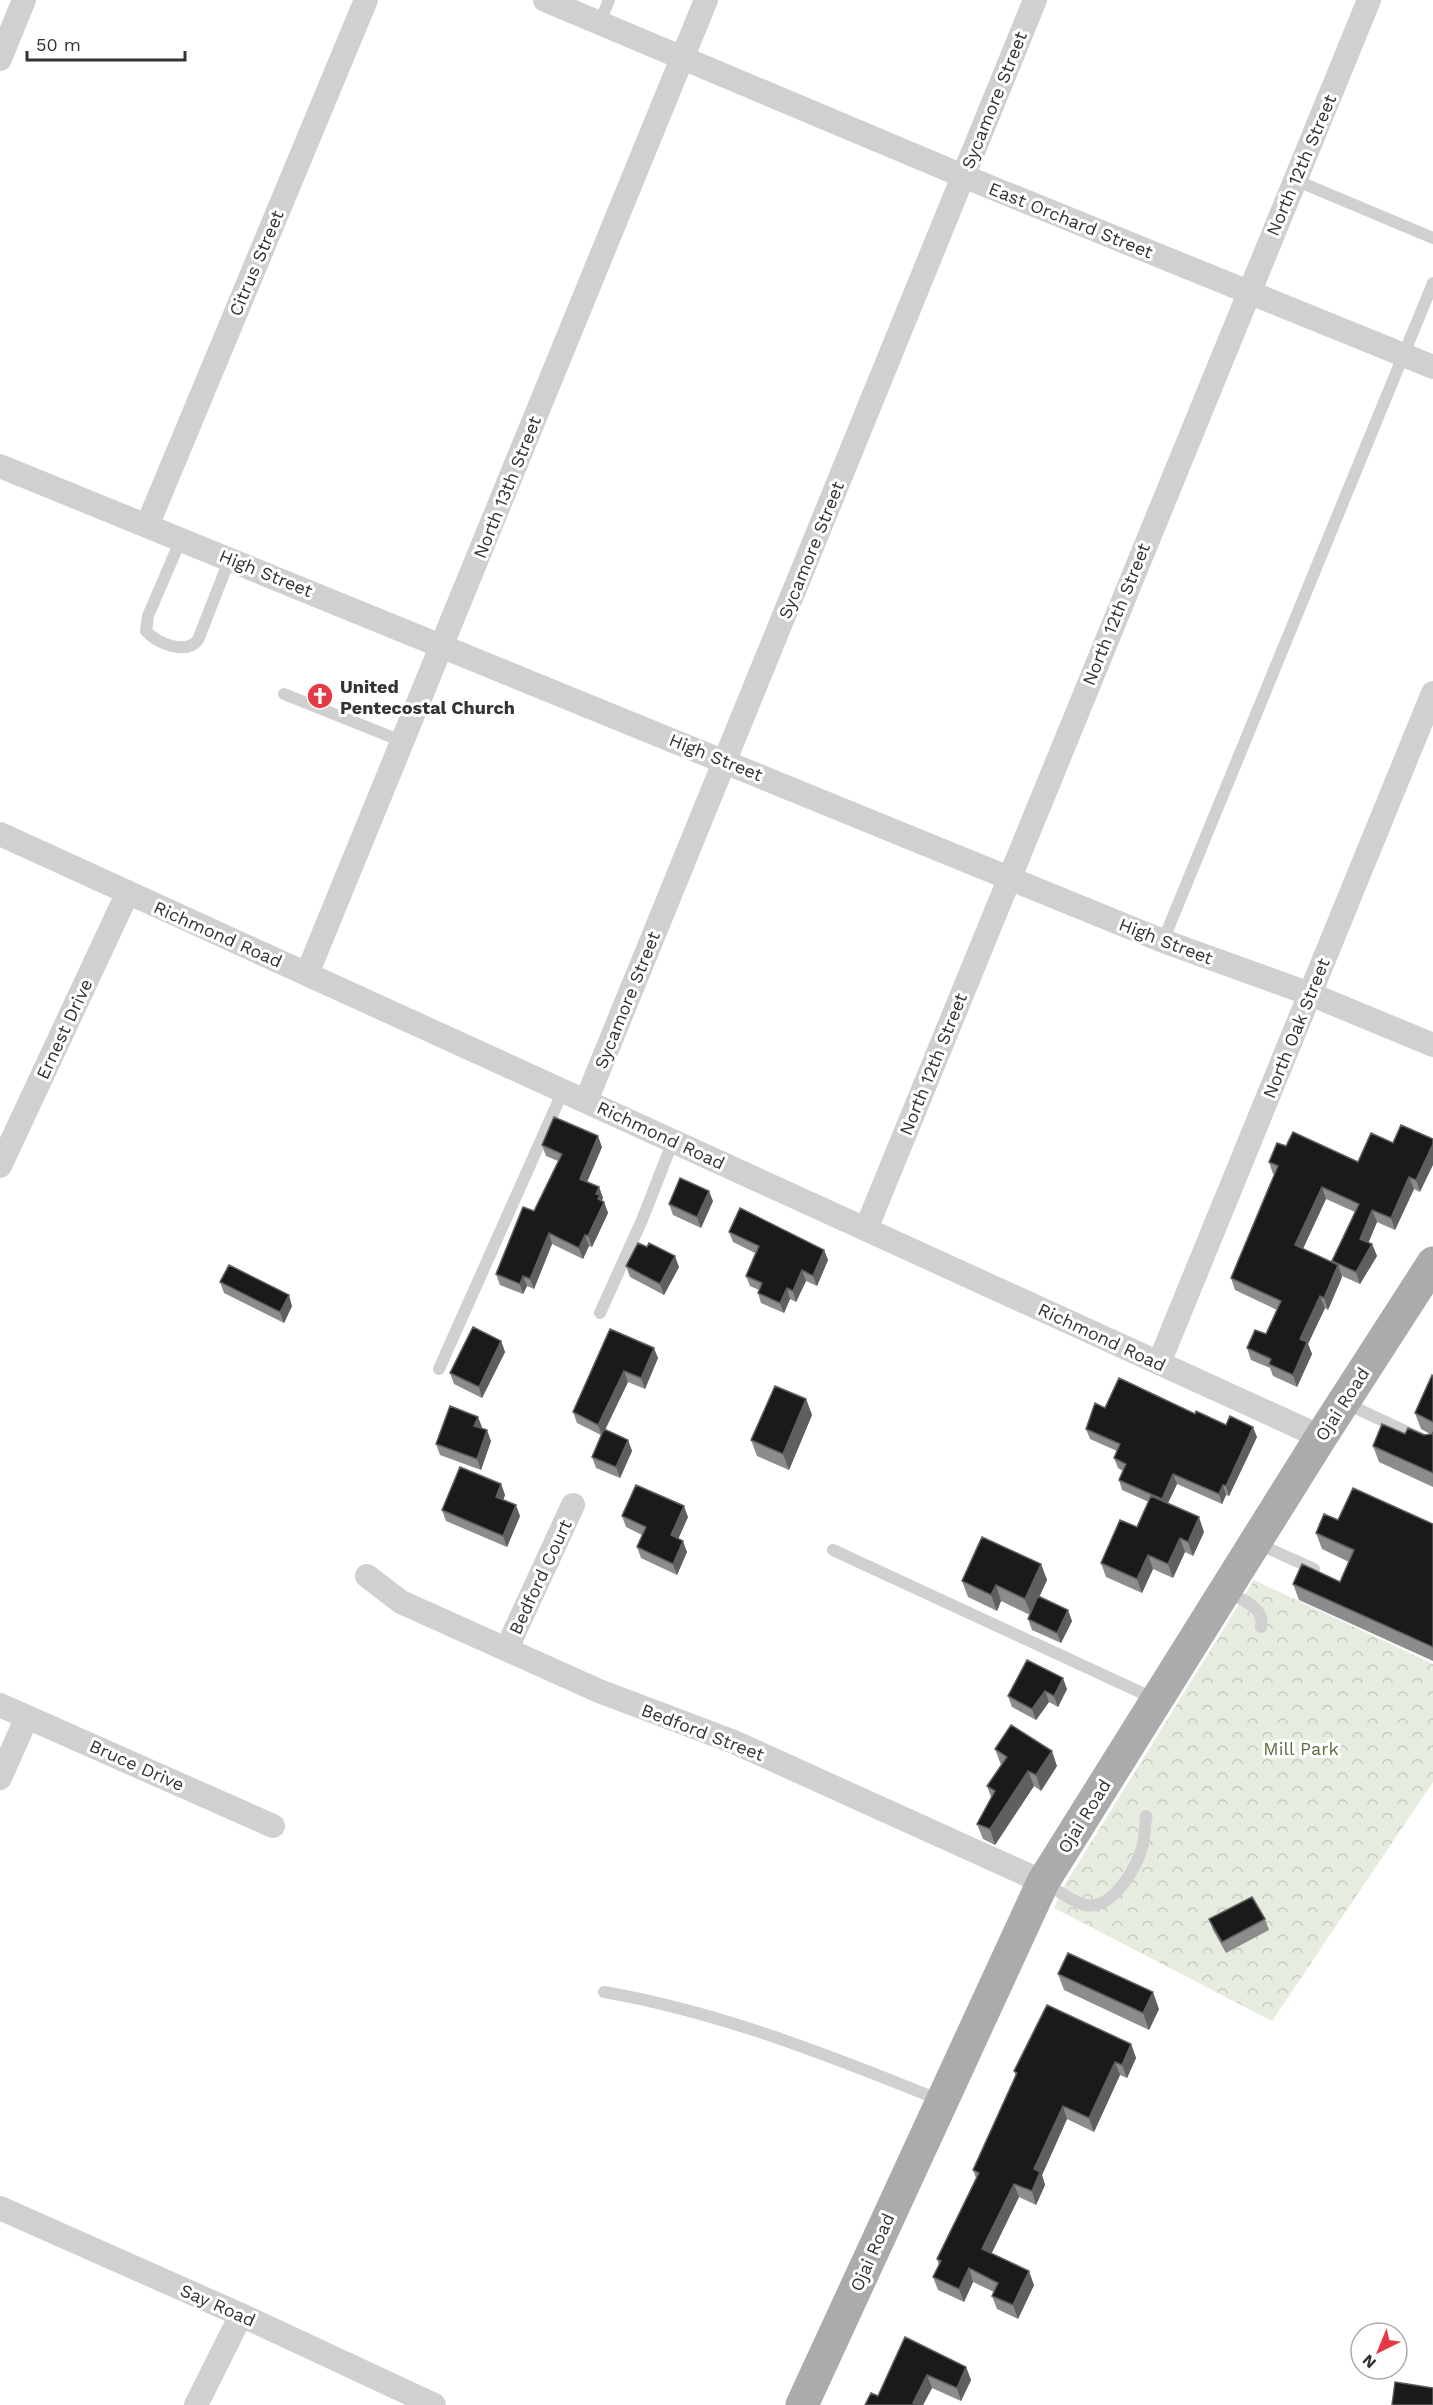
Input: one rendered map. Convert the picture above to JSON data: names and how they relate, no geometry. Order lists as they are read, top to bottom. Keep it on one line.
{"streets":{"main road":["Ojai Road"],"street":["Sycamore Street","North 12th Street","East Orchard Street","Citrus Street","North 13th Street","High Street","Richmond Road","North Oak Street","Ernest Drive","Bedford Court","Bedford Street","Bruce Drive","Say Road"]},"crossings":[["Sycamore Street","East Orchard Street"],["Sycamore Street","High Street"],["Sycamore Street","Richmond Road"],["North 12th Street","East Orchard Street"],["North 12th Street","High Street"],["North 12th Street","Richmond Road"],["East Orchard Street","North 13th Street"],["Citrus Street","High Street"],["North 13th Street","High Street"],["North 13th Street","Richmond Road"],["High Street","North Oak Street"],["Richmond Road","North Oak Street"],["Richmond Road","Ernest Drive"],["Richmond Road","Ojai Road"],["Ojai Road","Bedford Street"],["Bedford Court","Bedford Street"]],"parks":["Mill Park"],"places":{"church":["United Pentecostal Church"]},"scale_bar":"50 m","north":"bottom left"}
